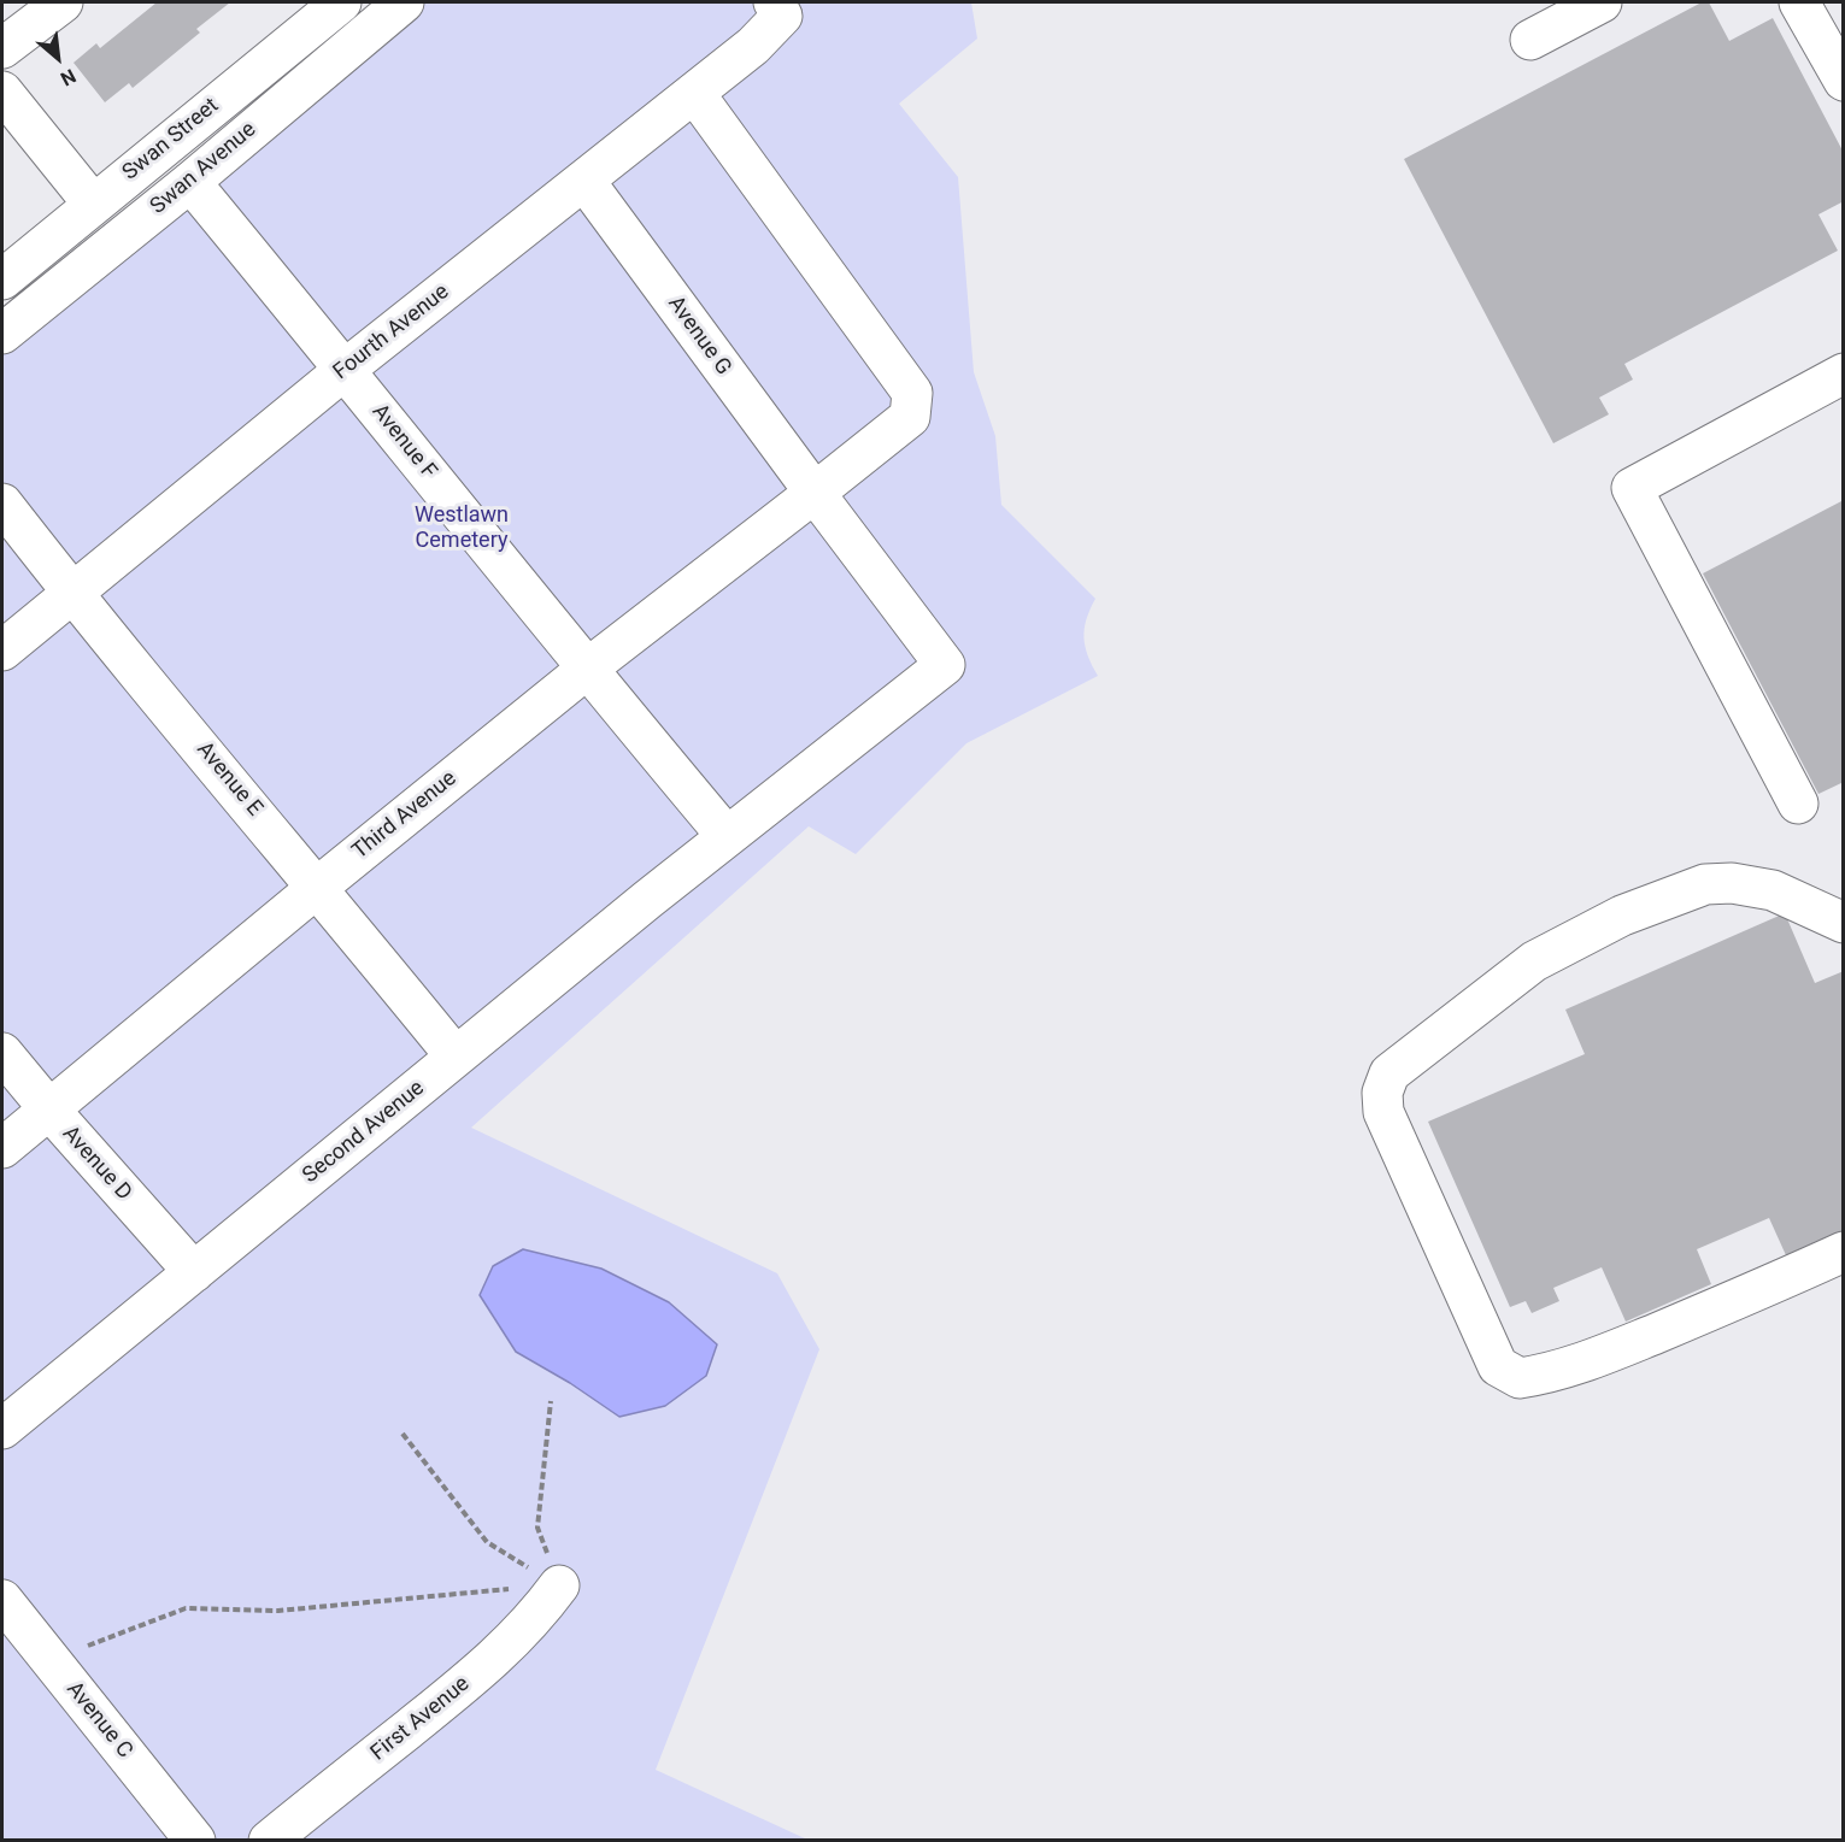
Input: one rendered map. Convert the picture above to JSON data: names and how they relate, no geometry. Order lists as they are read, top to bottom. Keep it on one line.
{"streets":{"street":["Swan Street","Swan Avenue","Fourth Avenue","Avenue G","Avenue F","Avenue E","Third Avenue","Second Avenue","Avenue D","First Avenue","Avenue C"]},"crossings":[["Swan Avenue","Avenue F"],["Fourth Avenue","Avenue G"],["Fourth Avenue","Avenue F"],["Fourth Avenue","Avenue E"],["Fourth Avenue","Third Avenue"],["Avenue G","Avenue F"],["Avenue G","Third Avenue"],["Avenue G","Second Avenue"],["Avenue F","Third Avenue"],["Avenue F","Second Avenue"],["Avenue E","Third Avenue"],["Avenue E","Second Avenue"],["Third Avenue","Avenue D"],["Second Avenue","Avenue D"]],"parks":["Westlawn Cemetery"],"north":"bottom right"}
